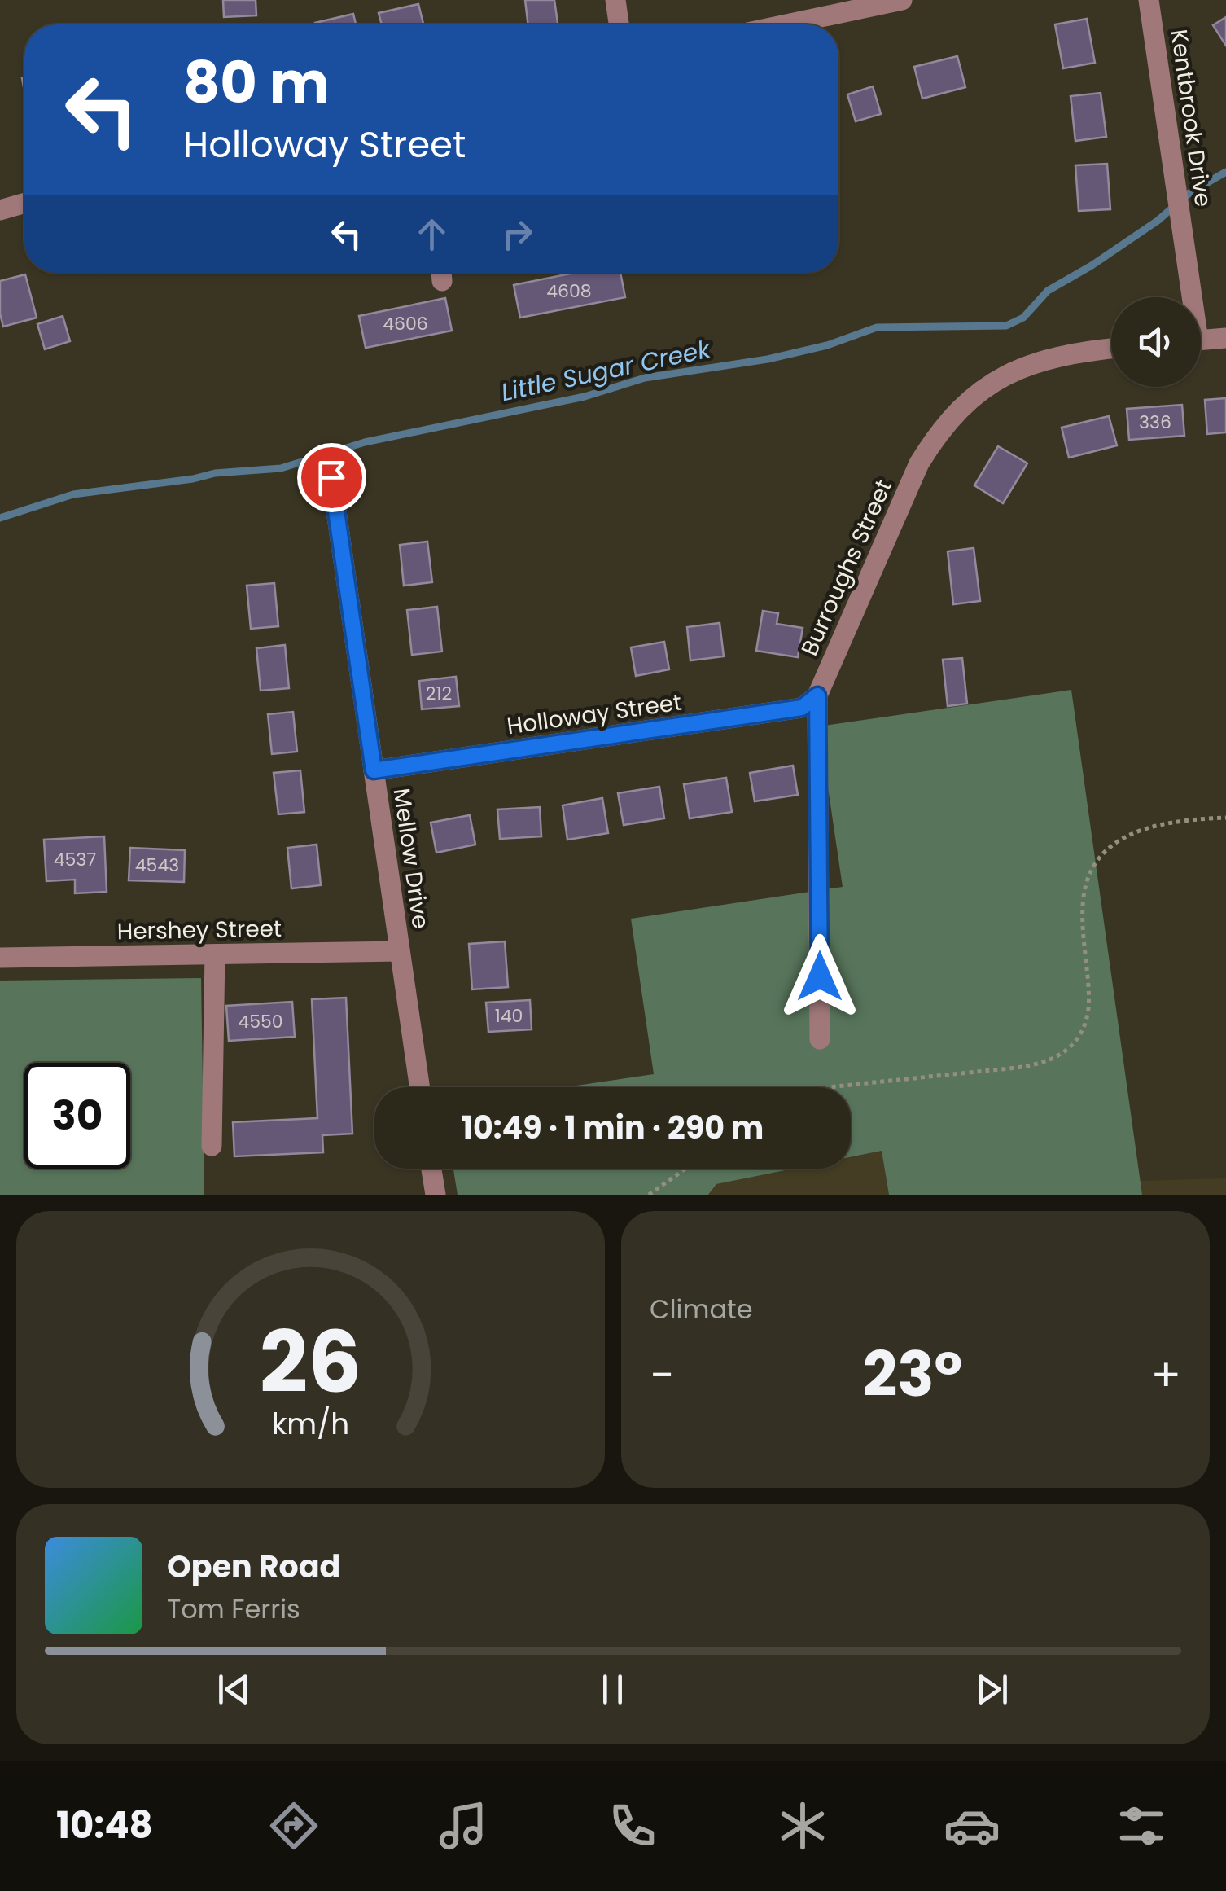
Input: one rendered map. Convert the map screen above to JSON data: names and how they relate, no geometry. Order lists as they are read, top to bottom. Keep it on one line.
{"streets":{"street":["Kentbrook Drive","Burroughs Street","Holloway Street","Mellow Drive","Hershey Street"]},"crossings":[["Burroughs Street","Holloway Street"],["Holloway Street","Mellow Drive"],["Mellow Drive","Hershey Street"]],"water":["Little Sugar Creek"],"house_numbers":["4608","4606","336","212","4537","4543","140","4550"],"page":{"turn":["80 m","Holloway Street"],"limit":"30","trip":"10:49 · 1 min · 290 m","tile":"Climate","heat":["−","23°","+"],"song":["Open Road","Tom Ferris"],"tabs":"10:48","gauge":["26","km/h"]}}
